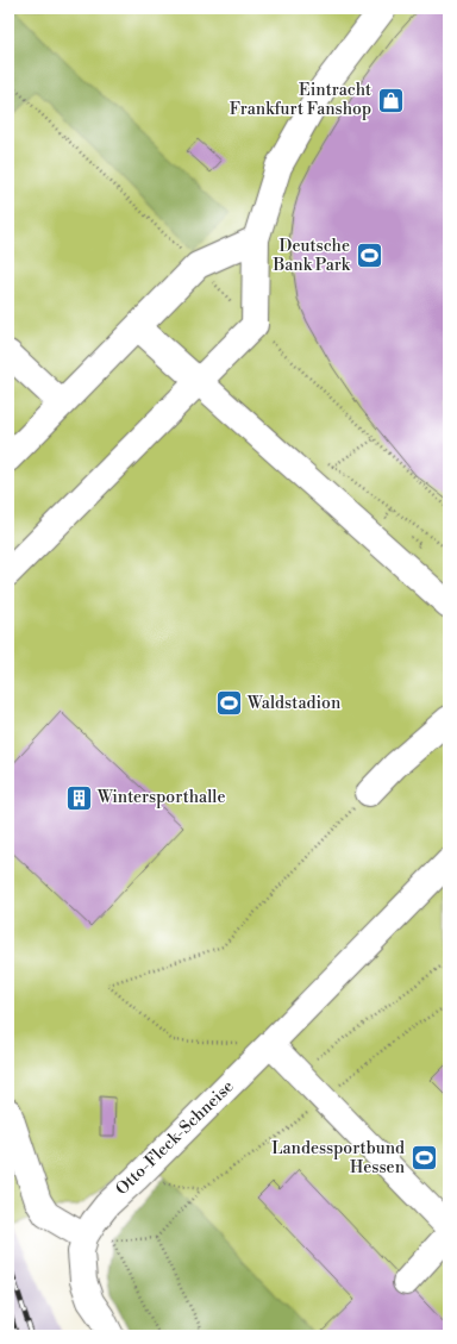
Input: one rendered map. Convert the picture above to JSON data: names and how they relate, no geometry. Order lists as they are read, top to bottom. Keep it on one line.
{"streets":{"street":["Otto-Fleck-Schneise"]},"places":{"shop":["Eintracht Frankfurt Fanshop"],"sports":["Deutsche Bank Park","Waldstadion","Landessportbund Hessen"],"building":["Wintersporthalle"]}}
